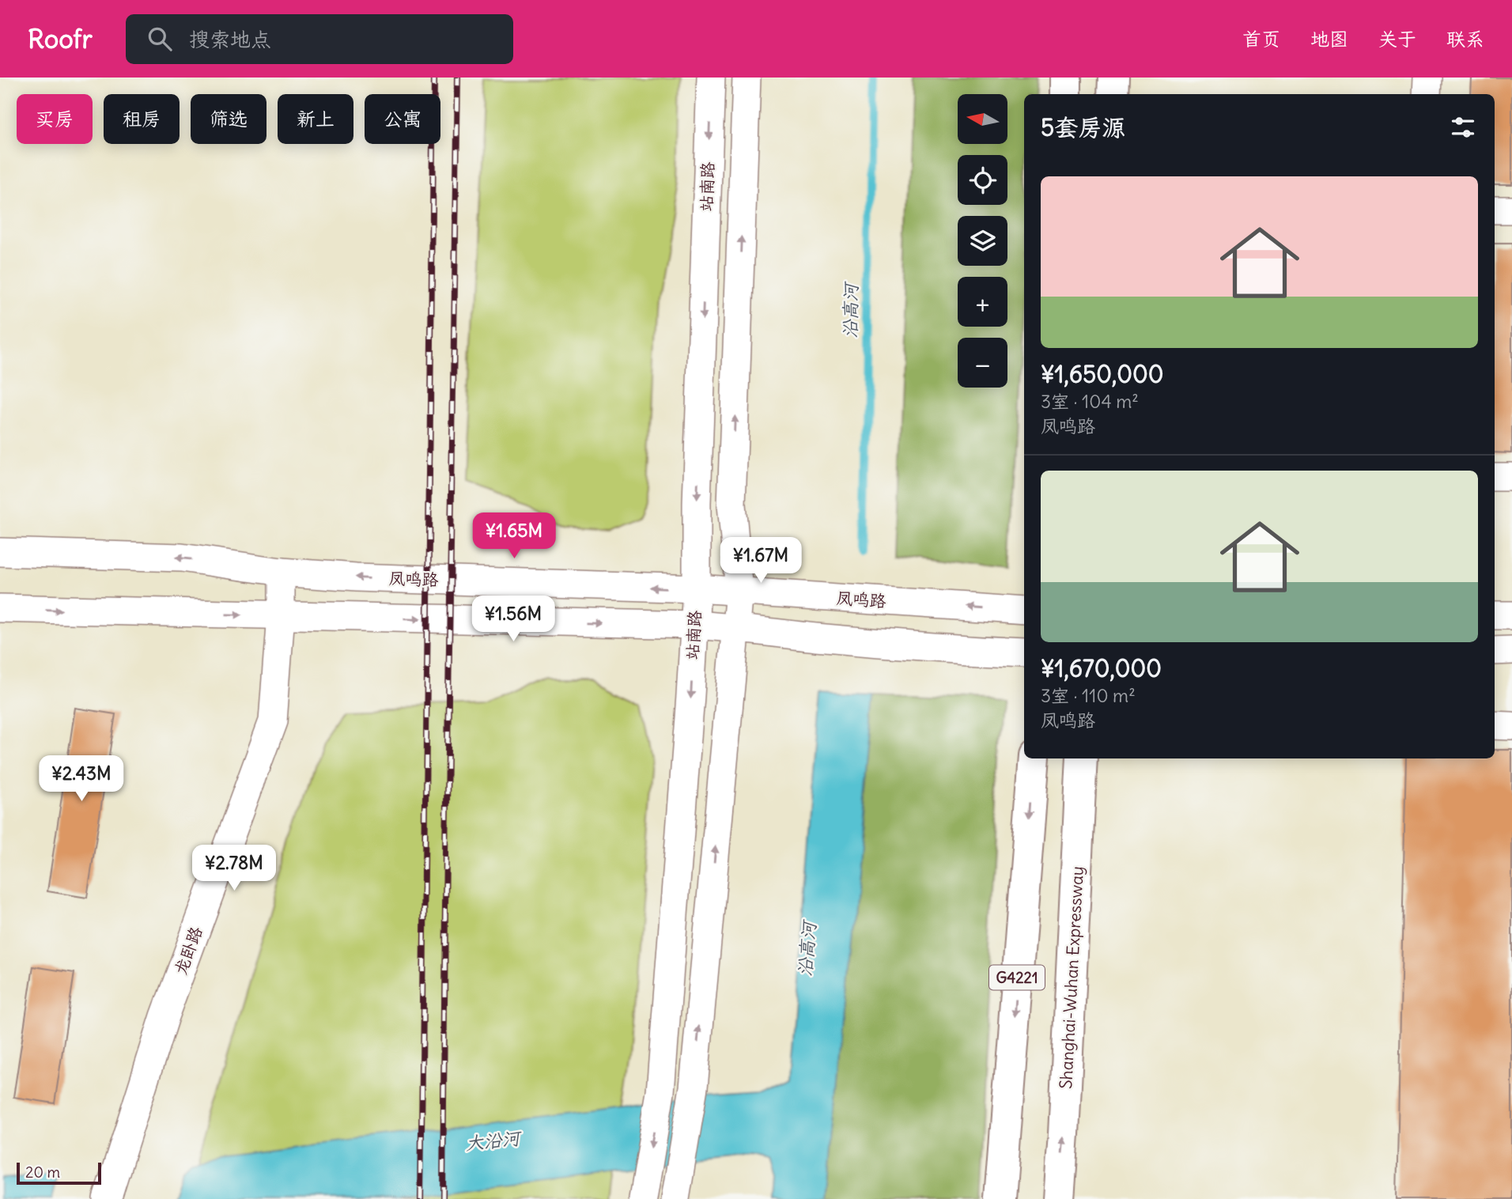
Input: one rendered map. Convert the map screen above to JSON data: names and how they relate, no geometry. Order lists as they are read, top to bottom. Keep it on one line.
{"streets":{"highway":["G4221","Shanghai-Wuhan Expressway"],"street":["站南路","凤鸣路","龙卧路"]},"crossings":[["站南路","凤鸣路"],["凤鸣路","龙卧路"]],"water":["沿高河","大沿河"],"scale_bar":"20 m","north":"left","page":{"header":"Roofr","search":"搜索地点","nav":["首页","地图","关于","联系"],"map_buttons":["+","−"],"chip":["买房","租房","筛选","新上","公寓"],"heading":"5套房源","list":[{"name":"¥1,650,000","note":"3室 · 104 m² · 凤鸣路"},{"name":"¥1,670,000","note":"3室 · 110 m² · 凤鸣路"}],"price":["¥1.65M","¥1.67M","¥1.56M","¥2.43M","¥2.78M"],"scale":"20 m"}}
